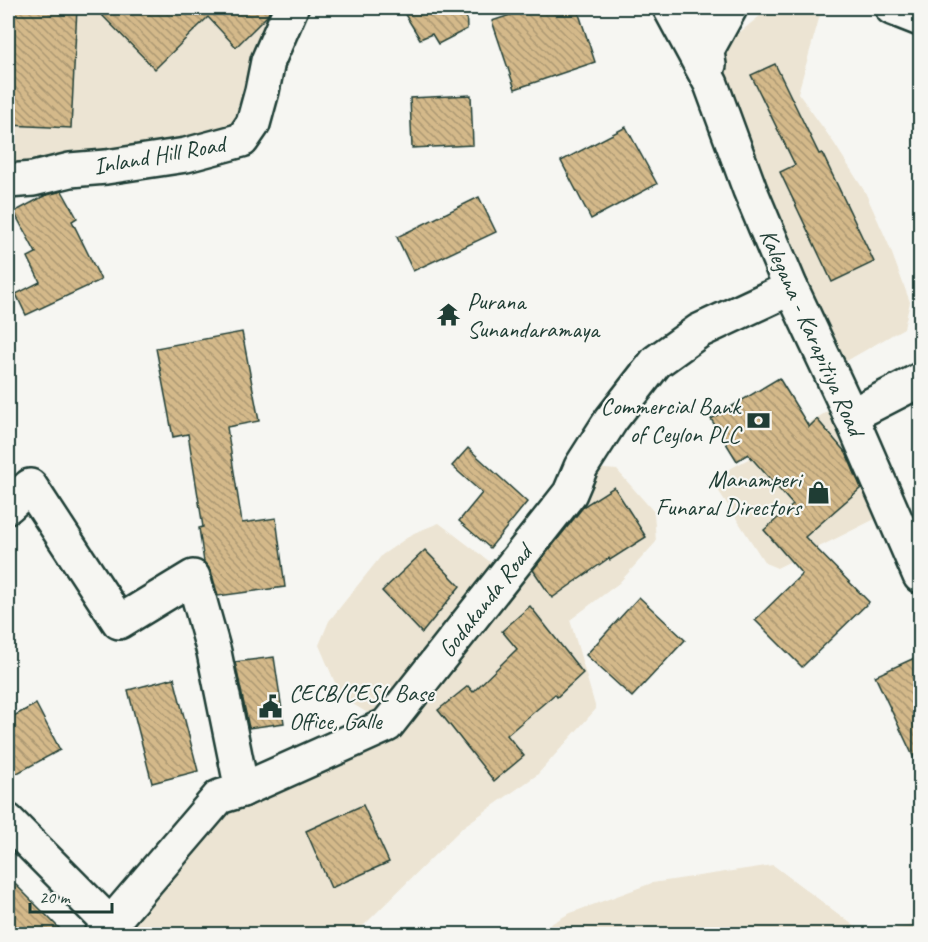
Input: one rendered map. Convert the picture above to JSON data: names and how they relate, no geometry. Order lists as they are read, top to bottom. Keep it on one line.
{"streets":{"street":["Inland Hill Road","Kalegana - Karapitiya Road","Godakanda Road"]},"crossings":[["Kalegana - Karapitiya Road","Godakanda Road"]],"places":{"temple":["Purana Sunandaramaya"],"bank":["Commercial Bank of Ceylon PLC"],"shop":["Manamperi Funaral Directors"],"public building":["CECB/CESL Base Office, Galle"]},"scale_bar":"20 m"}
